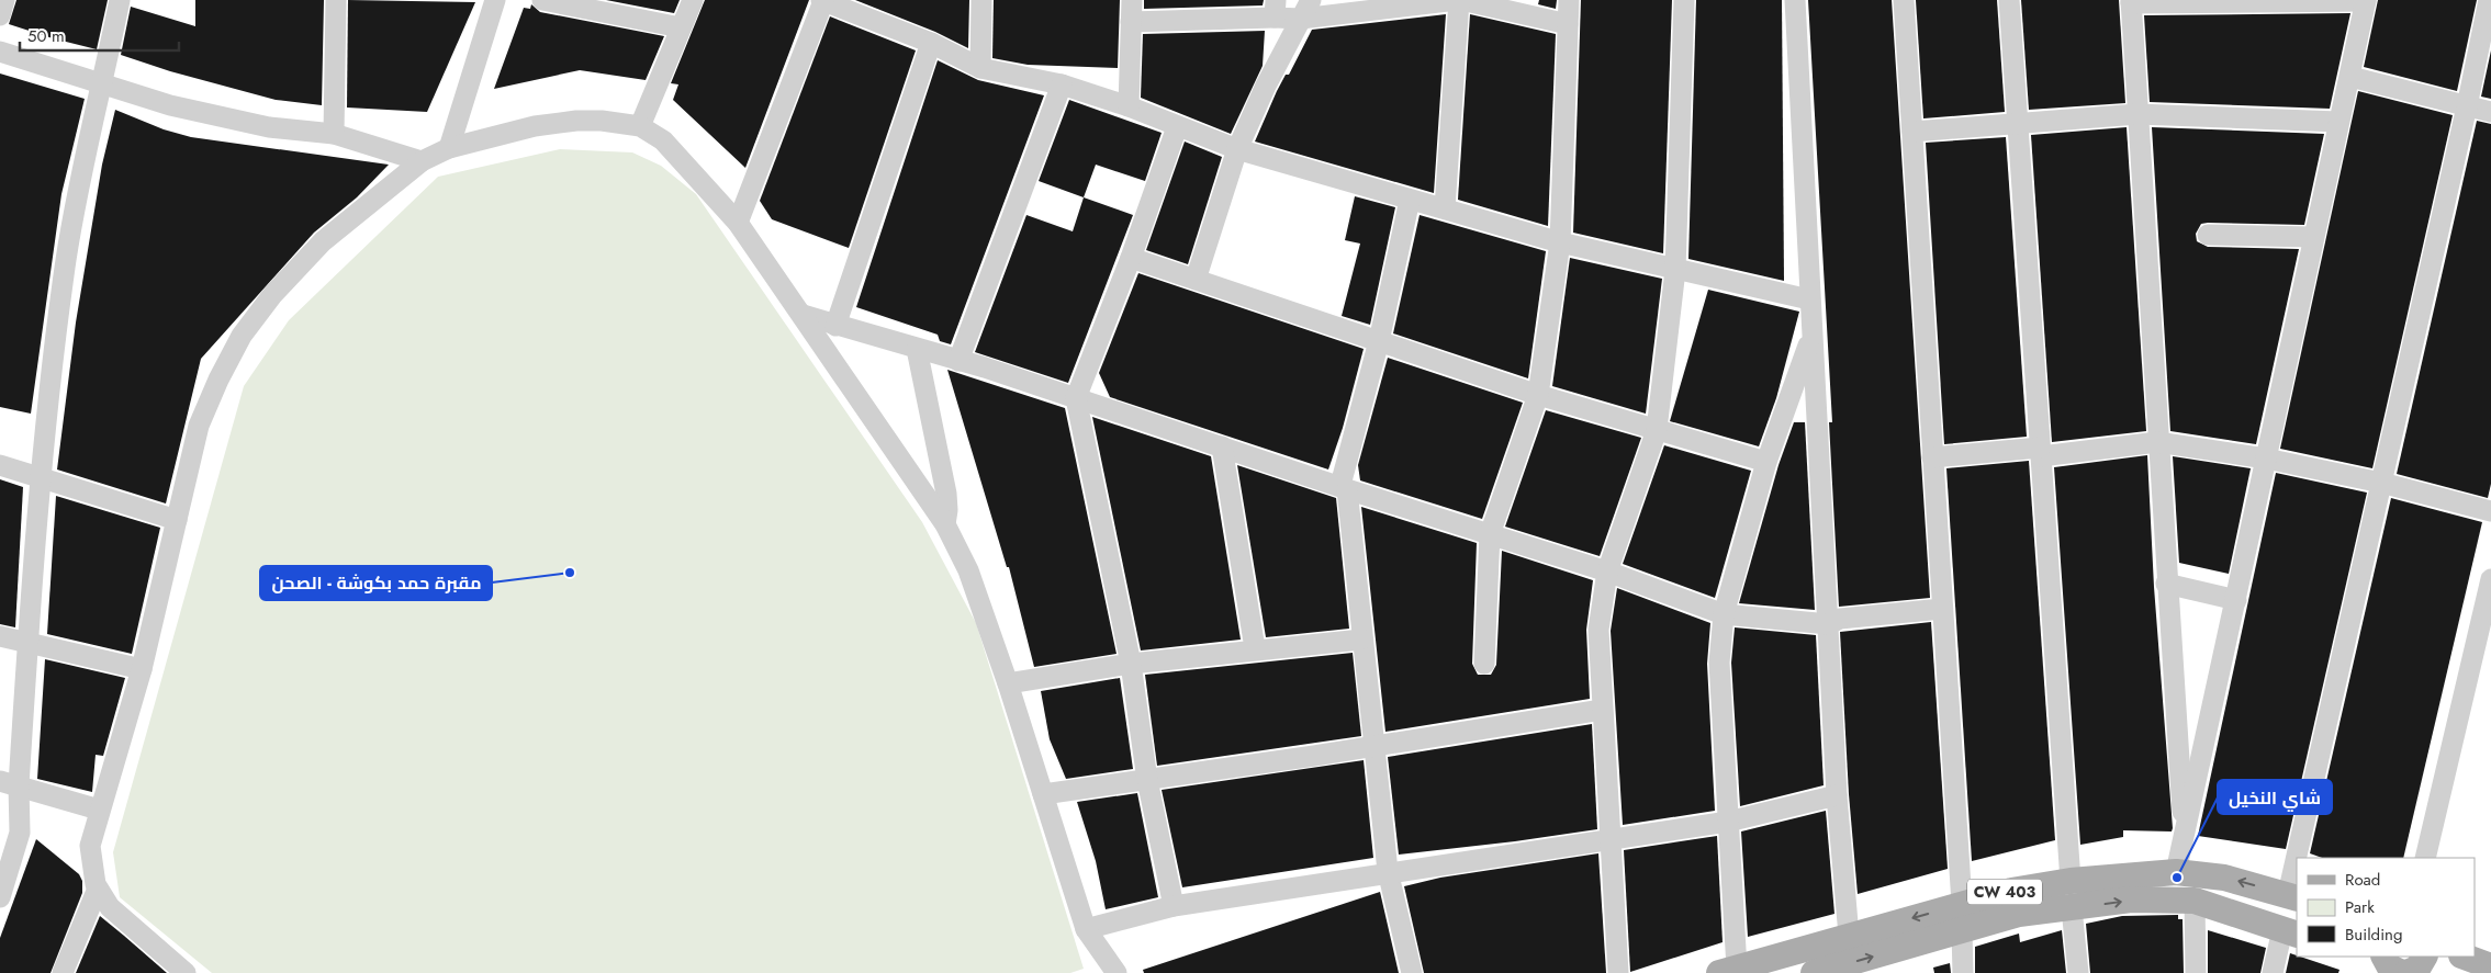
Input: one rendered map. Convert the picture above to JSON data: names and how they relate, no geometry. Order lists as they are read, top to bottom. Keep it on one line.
{"streets":{"main road":["CW 403"]},"places":["مقبرة حمد بكوشة - الصحن","شاي النخيل"],"legend":["Road","Park","Building"],"scale_bar":"50 m"}
